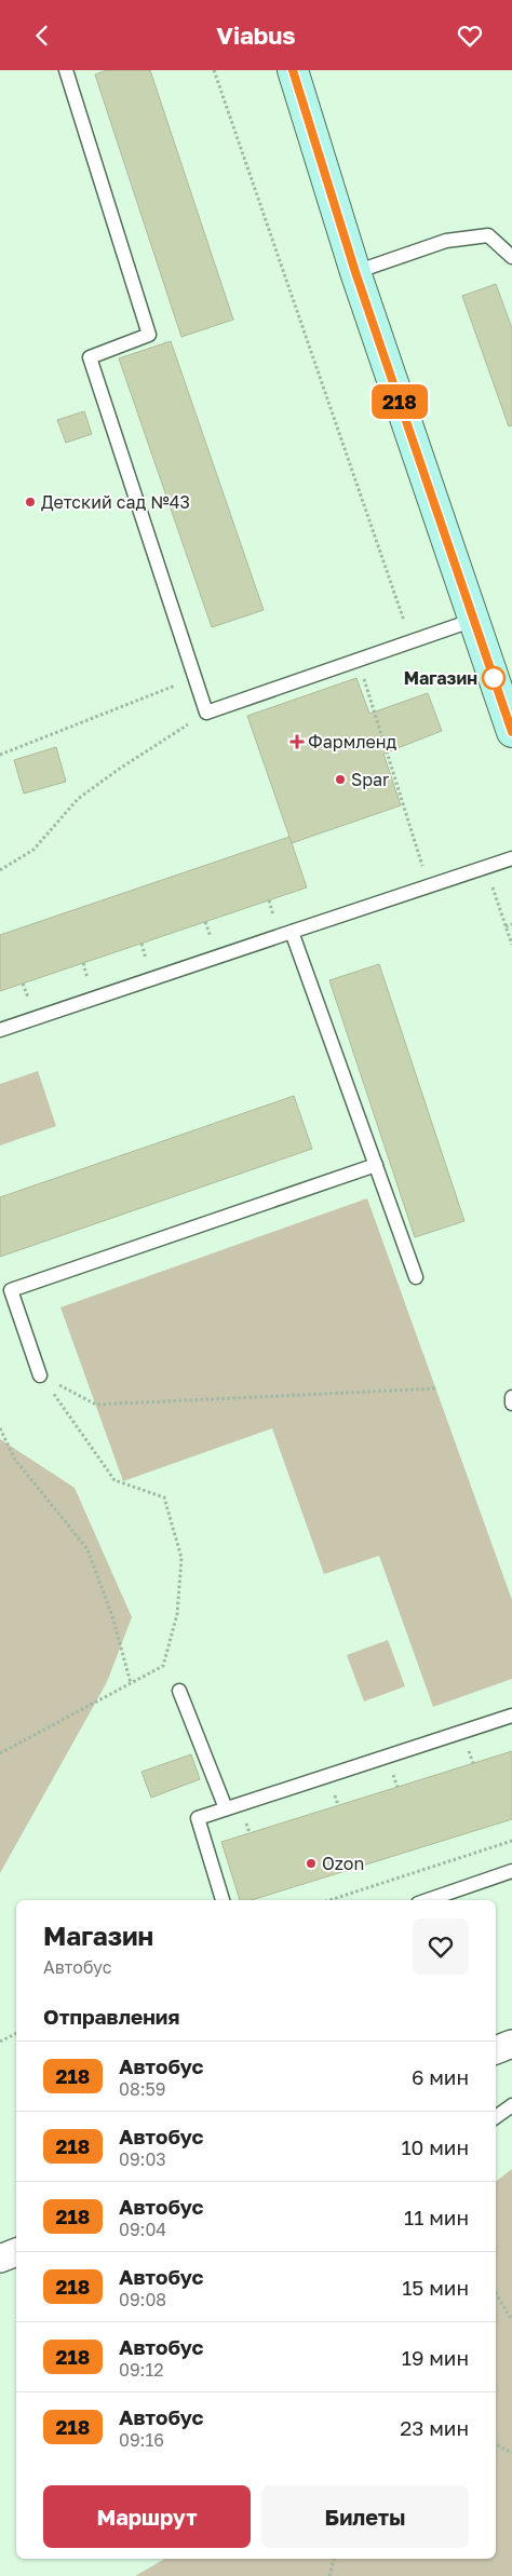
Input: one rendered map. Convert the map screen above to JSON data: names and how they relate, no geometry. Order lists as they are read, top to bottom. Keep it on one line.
{"places":{"other":["Детский сад №43","Магазин","Spar","Ozon"],"health":["Фармленд"]},"lines":["bus line 218"],"page":{"header":"Viabus","on_map":"218","heading":[["Магазин","Автобус"],"Отправления"],"list":[{"mark":"218","name":"Автобус","note":"08:59","value":"6 мин"},{"mark":"218","name":"Автобус","note":"09:03","value":"10 мин"},{"mark":"218","name":"Автобус","note":"09:04","value":"11 мин"},{"mark":"218","name":"Автобус","note":"09:08","value":"15 мин"},{"mark":"218","name":"Автобус","note":"09:12","value":"19 мин"},{"mark":"218","name":"Автобус","note":"09:16","value":"23 мин"}],"buttons":["Маршрут","Билеты"]}}
